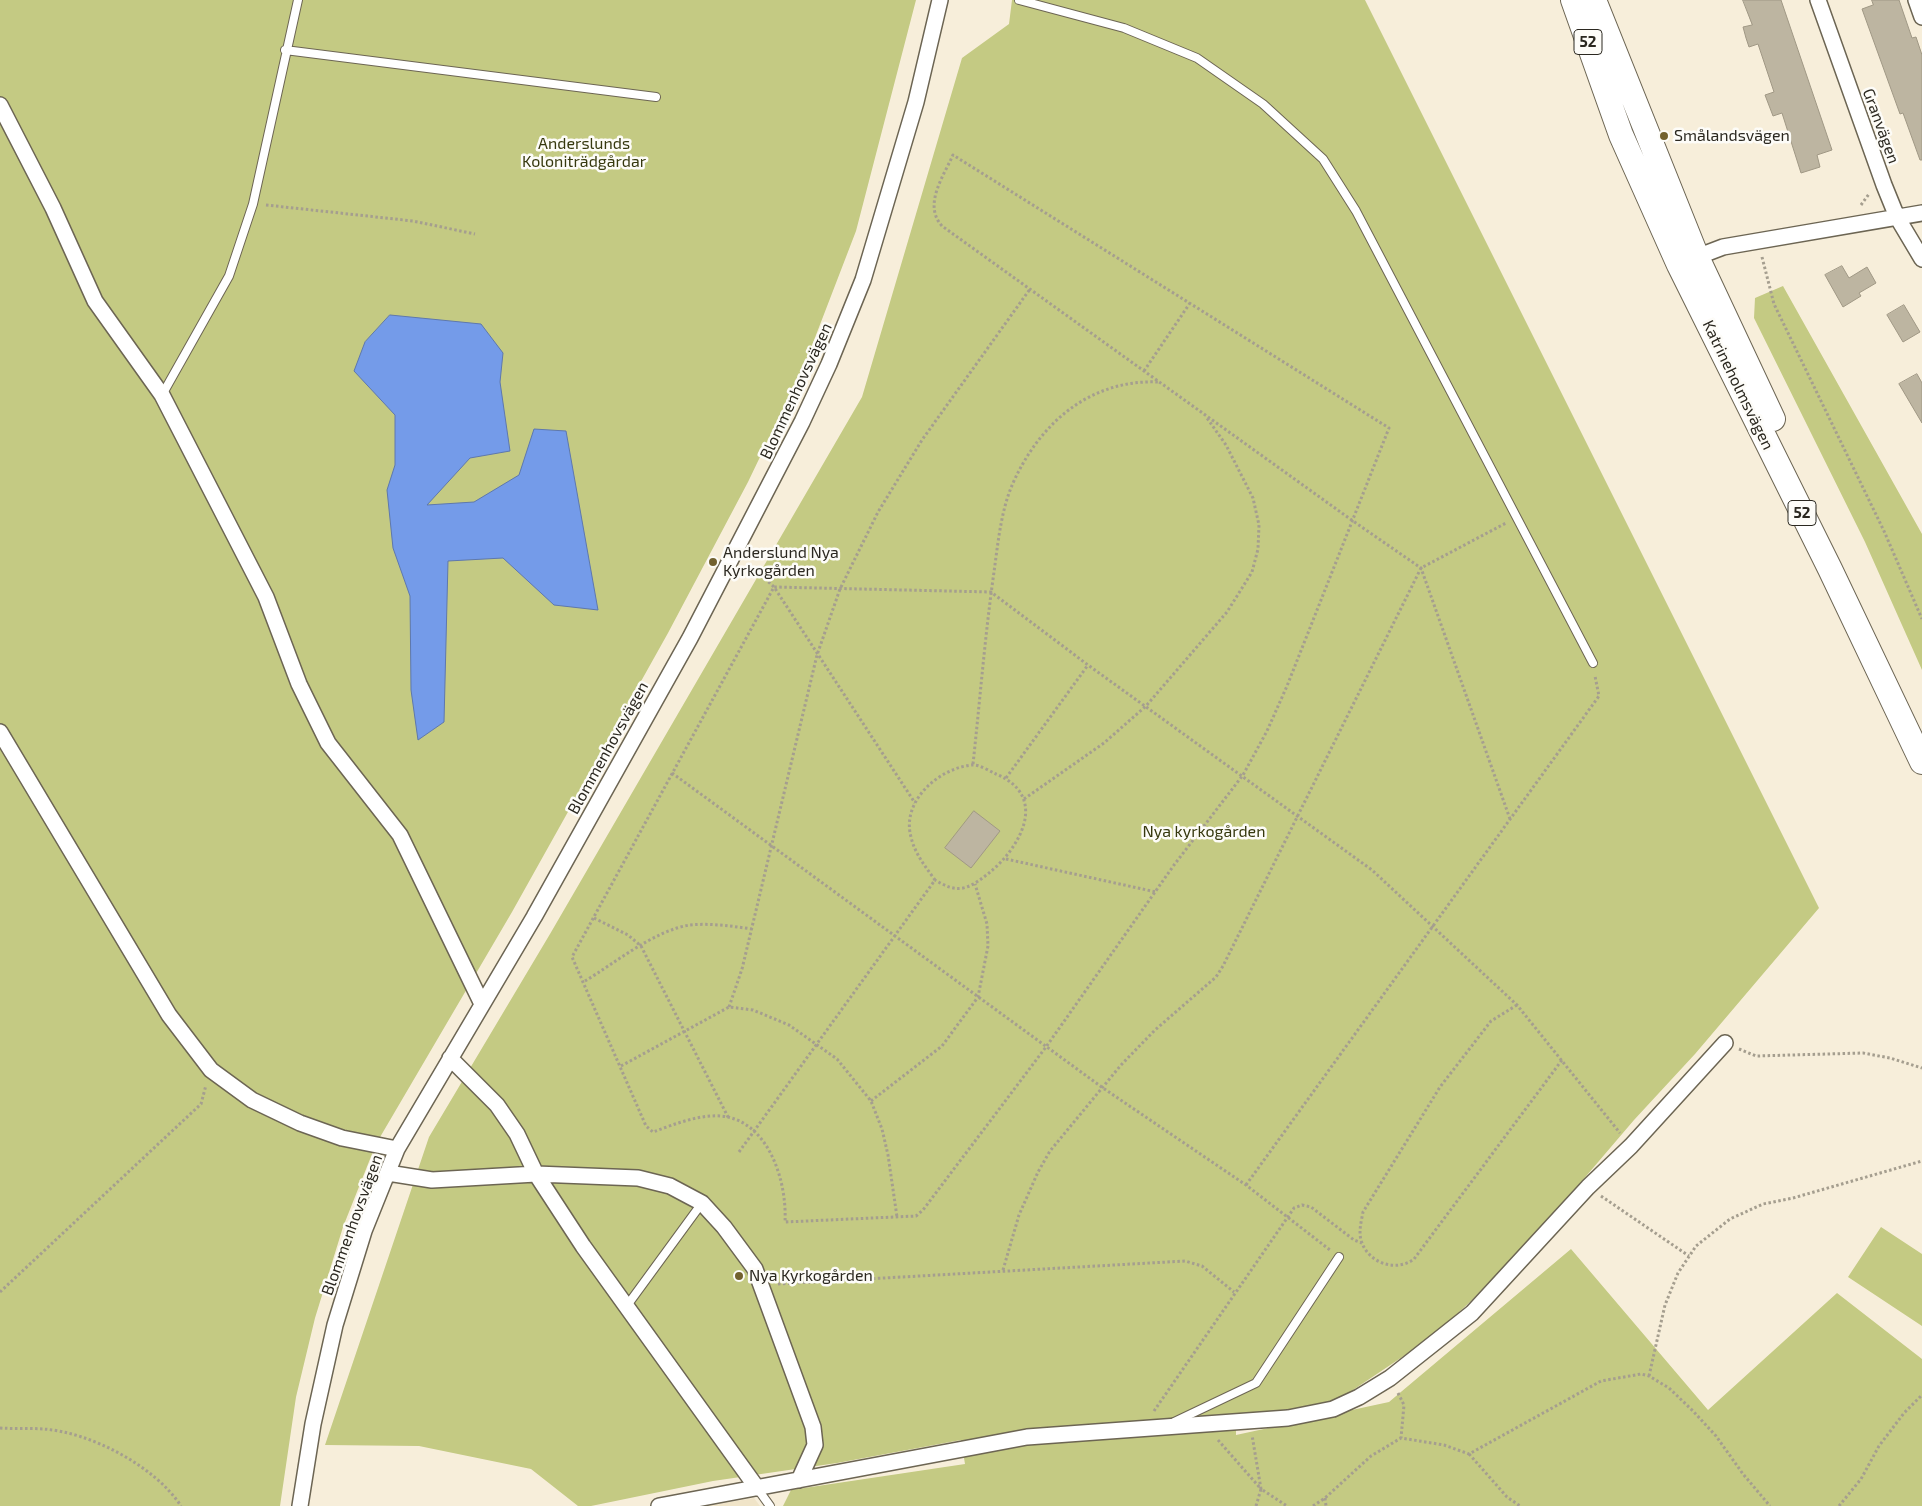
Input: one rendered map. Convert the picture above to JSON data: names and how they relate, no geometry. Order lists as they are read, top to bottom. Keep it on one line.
{"streets":{"main road":["52","Katrineholmsvägen"],"street":["Granvägen","Blommenhovsvägen"]},"parks":["Anderslunds Koloniträdgårdar","Nya kyrkogården"],"places":["Smålandsvägen","Anderslund Nya Kyrkogården","Nya Kyrkogården"]}
